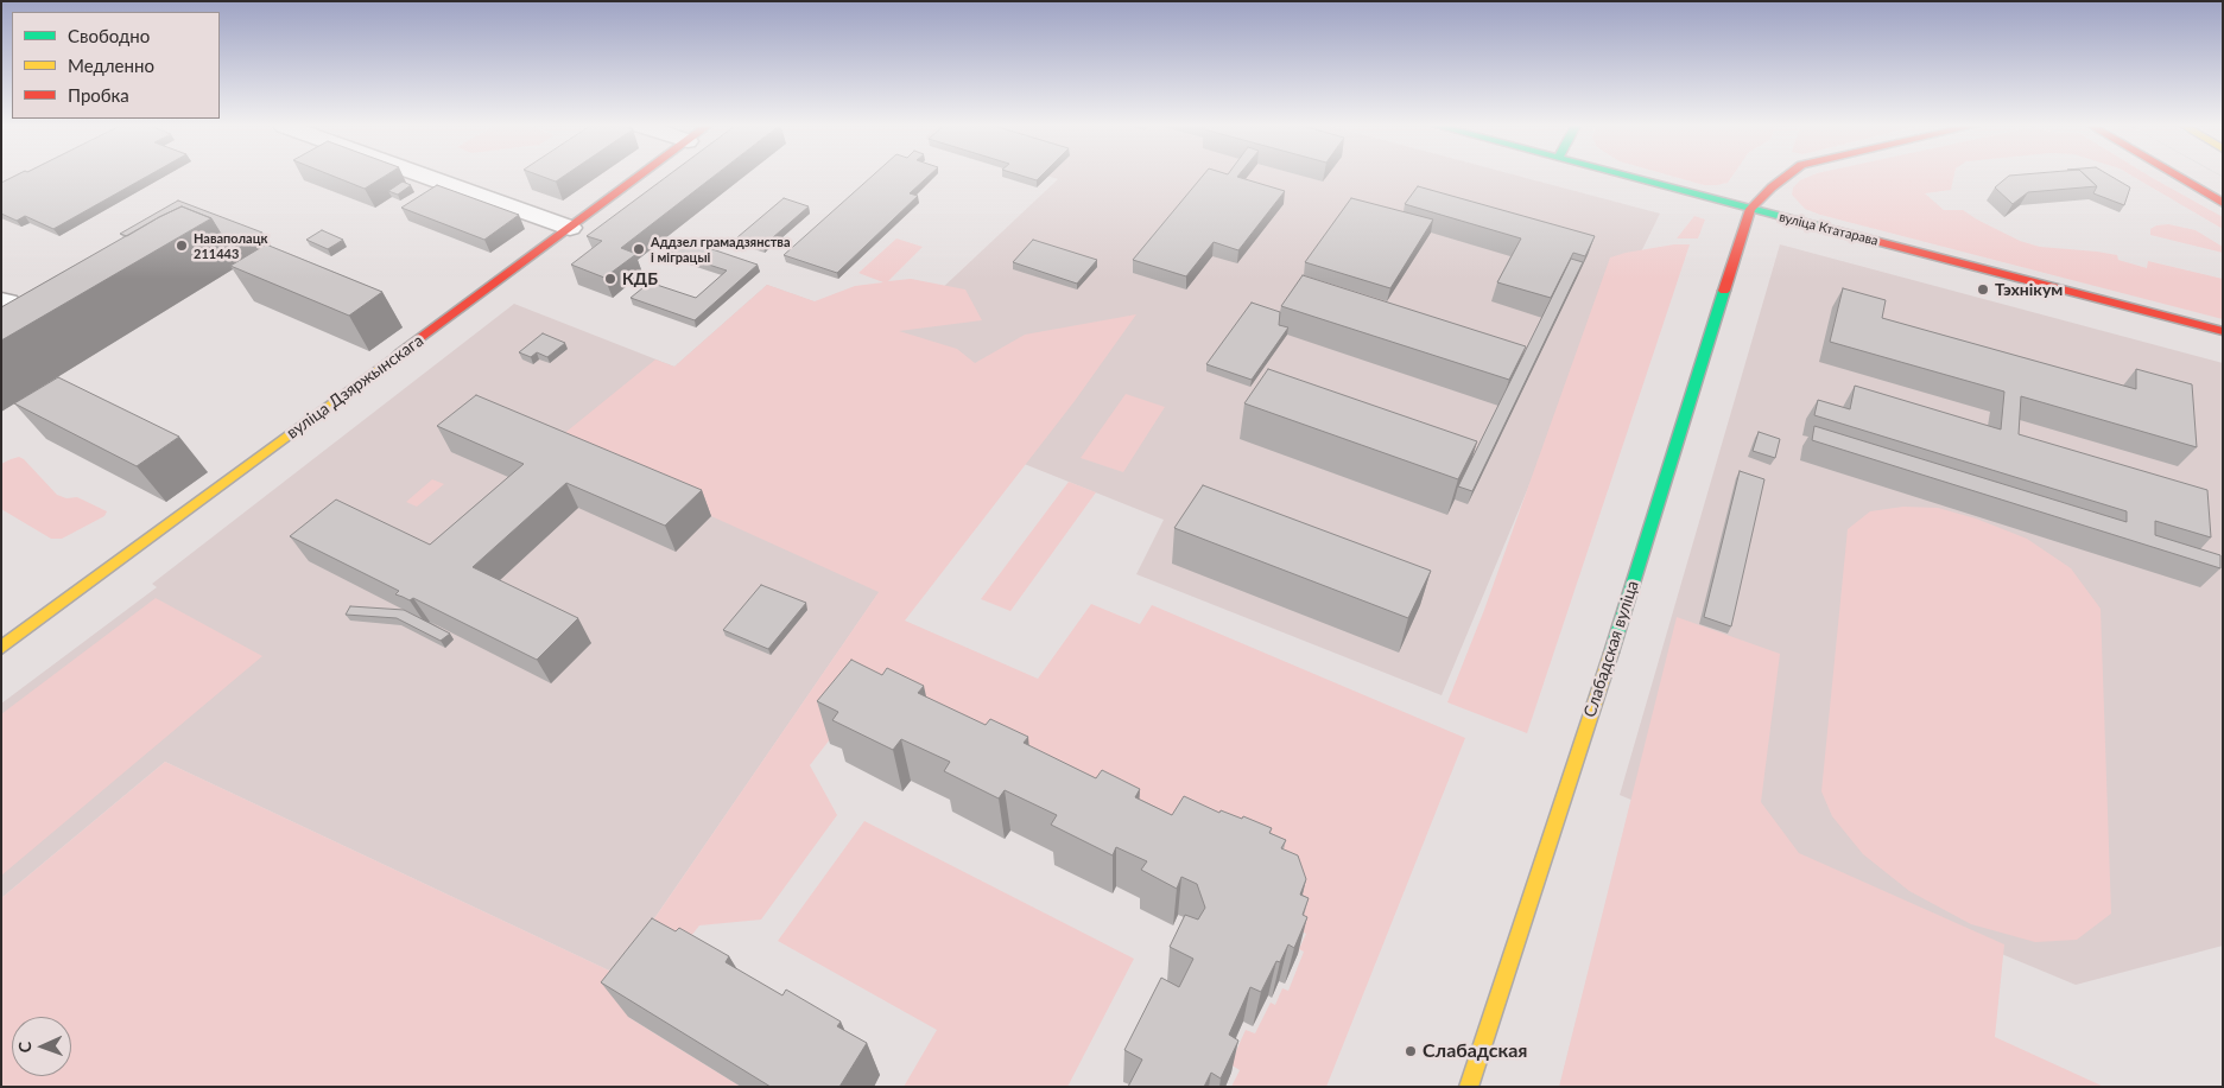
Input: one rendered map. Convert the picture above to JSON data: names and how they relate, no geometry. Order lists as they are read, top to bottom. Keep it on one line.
{"streets":{"street":["вуліца Ктатарава","вуліца Дзяржынскага","Слабадская вуліца"]},"crossings":[["вуліца Ктатарава","Слабадская вуліца"]],"places":["Наваполацк 211443","Аддзел грамадзянства і міграцыі","КДБ","Тэхнікум","Слабадская"],"legend":["Свободно","Медленно","Пробка"],"north":"left"}
